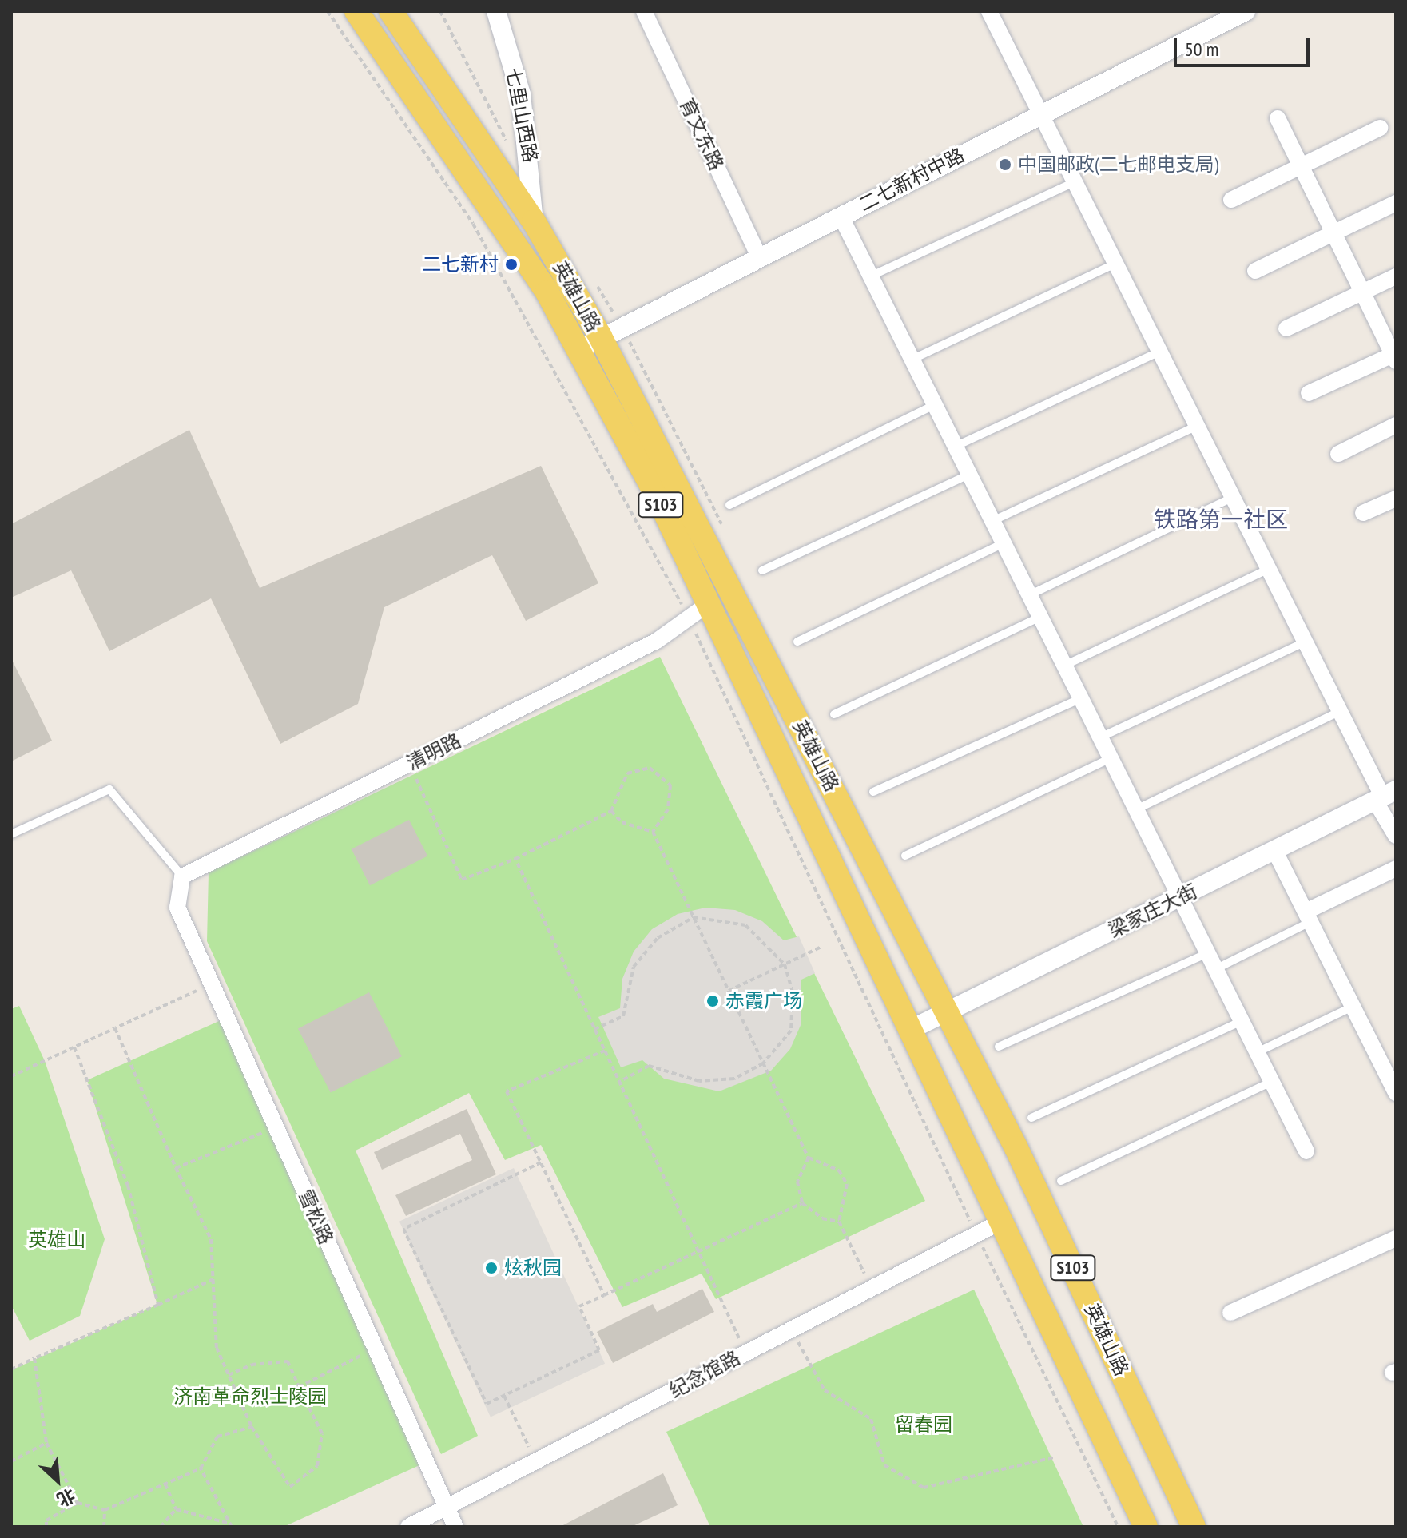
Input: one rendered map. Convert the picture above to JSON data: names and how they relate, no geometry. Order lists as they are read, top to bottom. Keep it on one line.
{"streets":{"main road":["英雄山路","S103"],"street":["七里山西路","育文东路","二七新村中路","清明路","梁家庄大街","雪松路","纪念馆路"]},"crossings":[["七里山西路","英雄山路"],["育文东路","二七新村中路"],["二七新村中路","英雄山路"],["英雄山路","清明路"],["英雄山路","梁家庄大街"],["英雄山路","纪念馆路"],["清明路","雪松路"],["雪松路","纪念馆路"]],"districts":["铁路第一社区"],"parks":["英雄山","济南革命烈士陵园","留春园"],"places":["中国邮政(二七邮电支局)","二七新村","赤霞广场","炫秋园"],"scale_bar":"50 m","north":"bottom right"}
